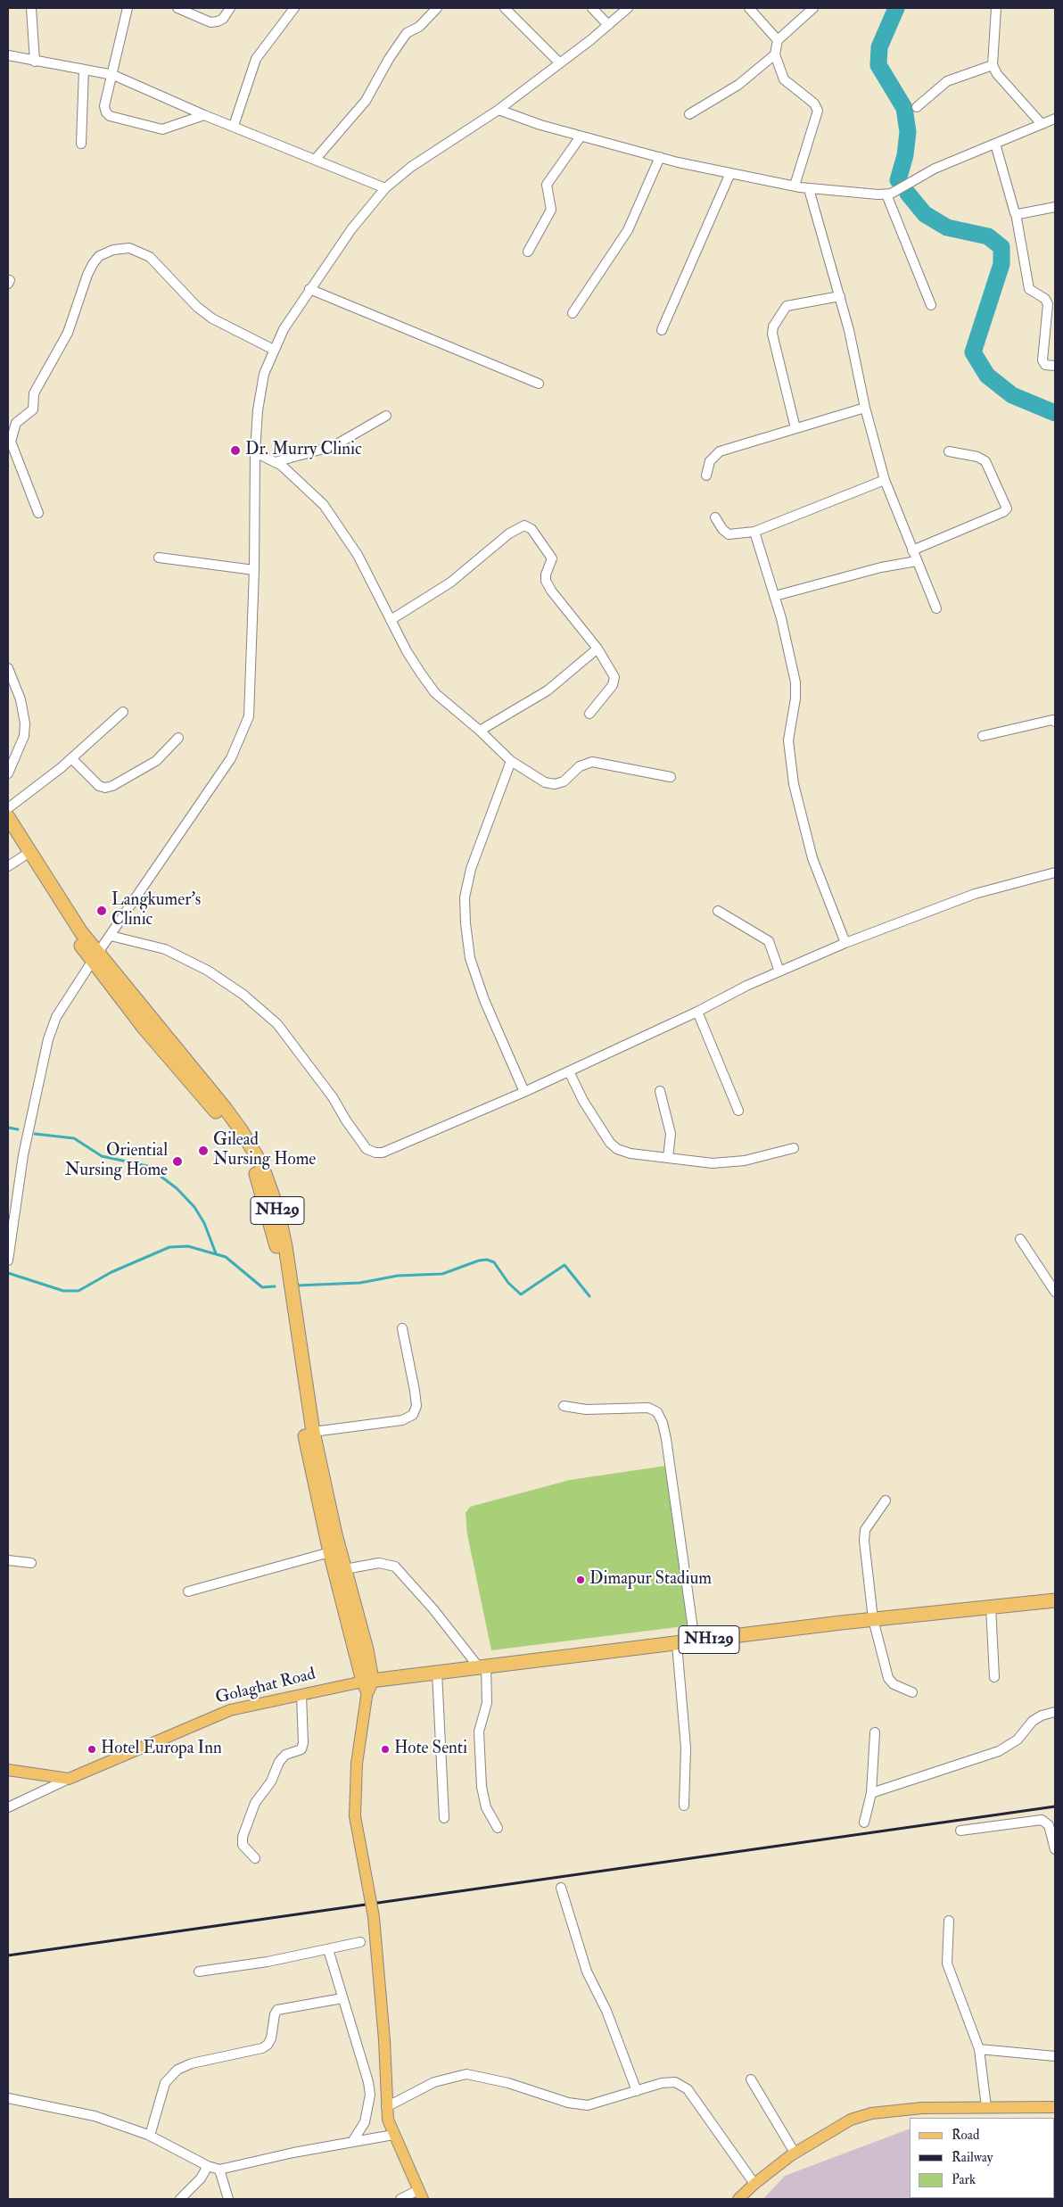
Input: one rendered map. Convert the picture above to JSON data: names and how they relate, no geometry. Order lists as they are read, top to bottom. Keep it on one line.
{"streets":{"highway":["NH29","NH129"],"main road":["Golaghat Road"]},"crossings":[["NH29","NH129"],["NH29","Golaghat Road"],["NH129","Golaghat Road"]],"places":["Dr. Murry Clinic","Langkumer's Clinic","Gilead Nursing Home","Oriential Nursing Home","Dimapur Stadium","Hotel Europa Inn","Hote Senti"],"legend":["Road","Railway","Park"]}
